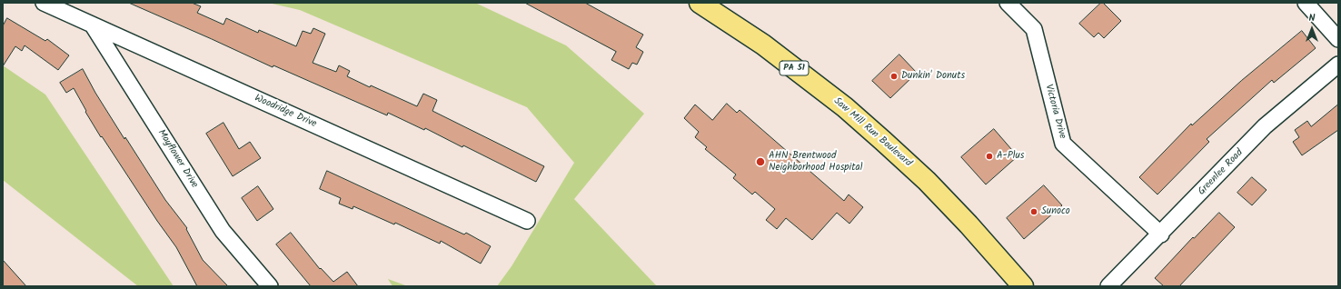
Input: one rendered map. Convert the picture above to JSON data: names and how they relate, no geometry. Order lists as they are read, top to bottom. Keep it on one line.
{"streets":{"highway":["PA 51","Saw Mill Run Boulevard"],"street":["Woodridge Drive","Victoria Drive","Mayflower Drive","Greenlee Road"]},"crossings":[["Woodridge Drive","Mayflower Drive"],["Victoria Drive","Greenlee Road"]],"places":["Dunkin' Donuts","A-Plus","AHN Brentwood Neighborhood Hospital","Sunoco"],"north":"top"}
